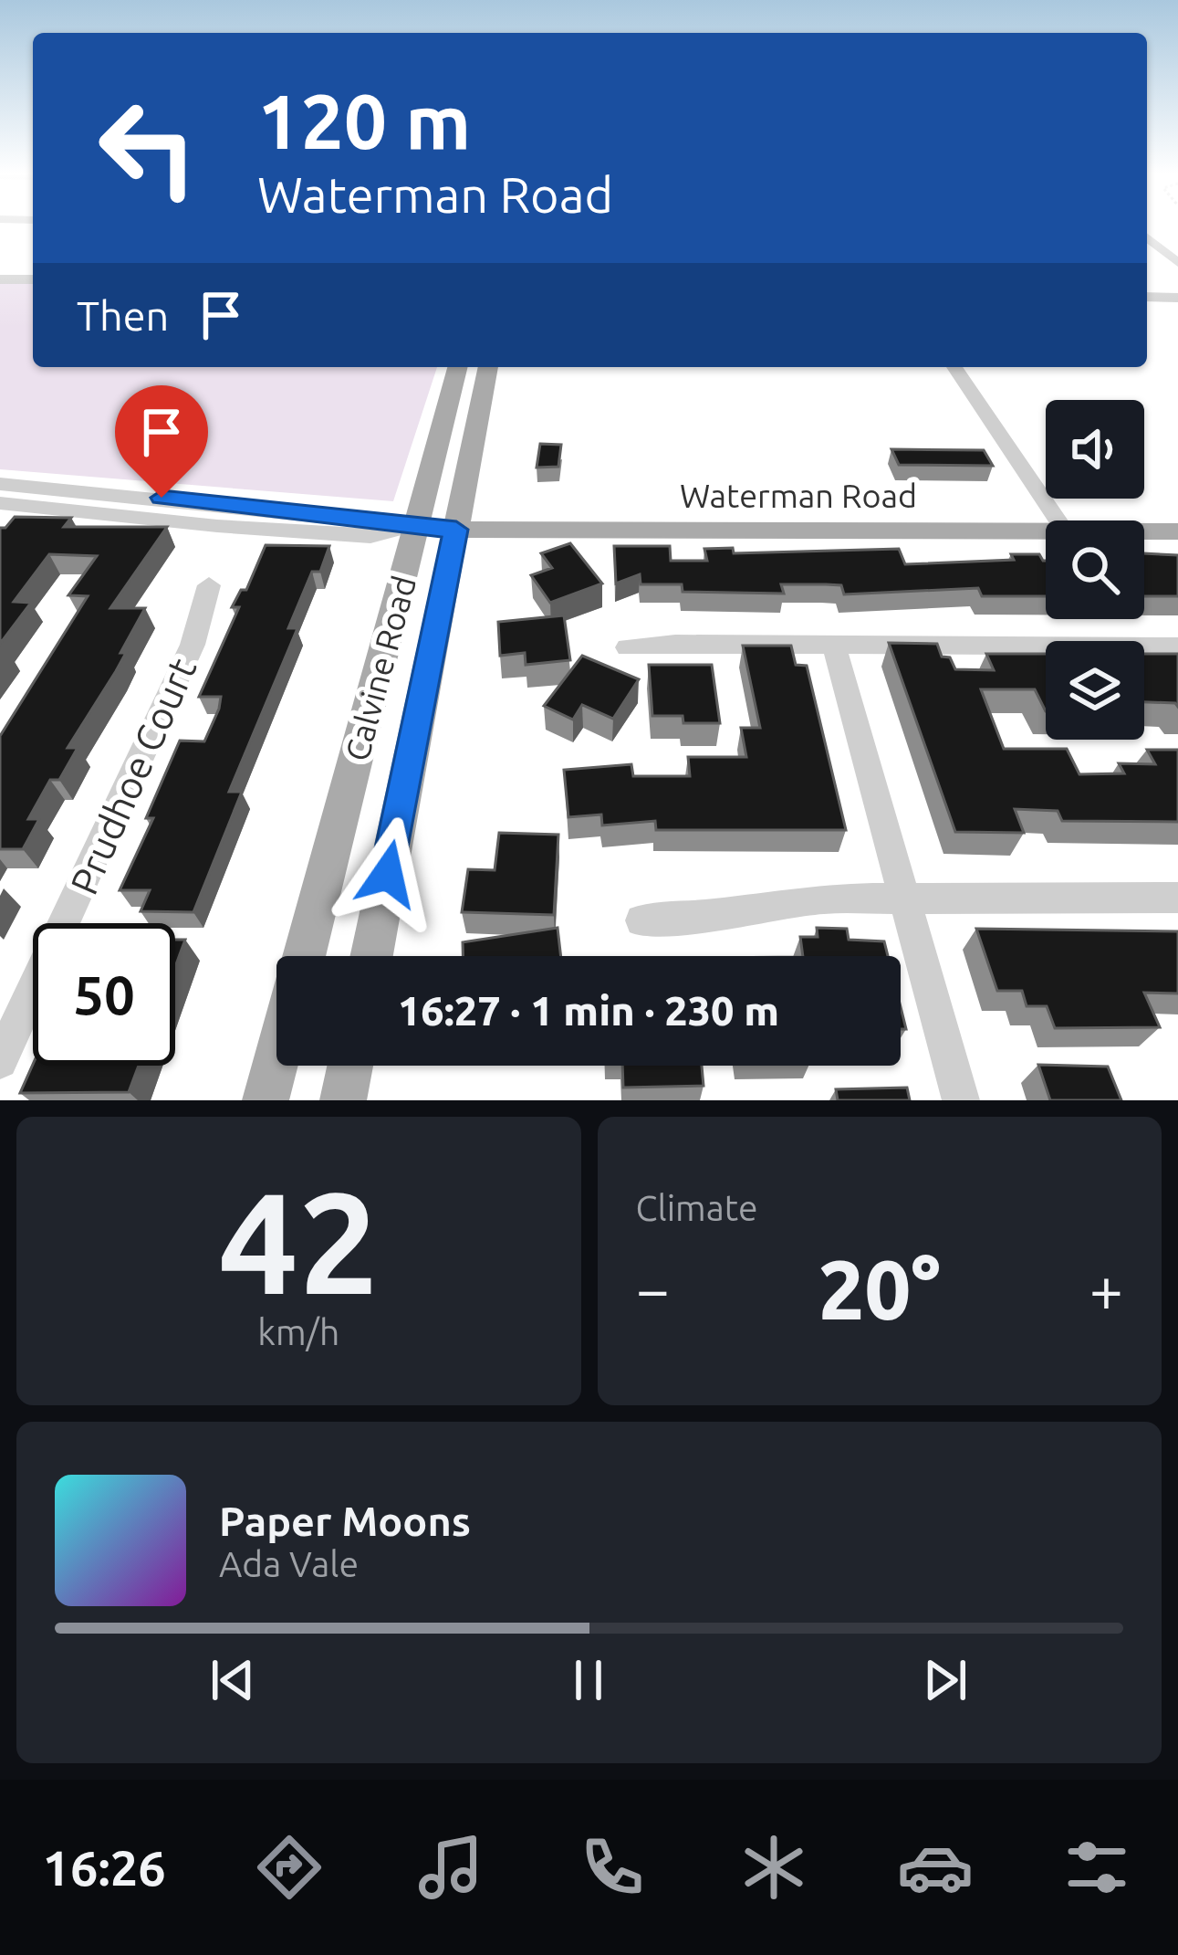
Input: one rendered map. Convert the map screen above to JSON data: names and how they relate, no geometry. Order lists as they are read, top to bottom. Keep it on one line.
{"streets":{"main road":["Waterman Road","Calvine Road"],"street":["Prudhoe Court"]},"crossings":[["Waterman Road","Calvine Road"]],"page":{"turn":["120 m","Waterman Road"],"then":"Then","limit":"50","trip":"16:27 · 1 min · 230 m","tile":[["42","km/h"],"Climate"],"heat":["−","20°","+"],"song":["Paper Moons","Ada Vale"],"tabs":"16:26"}}
